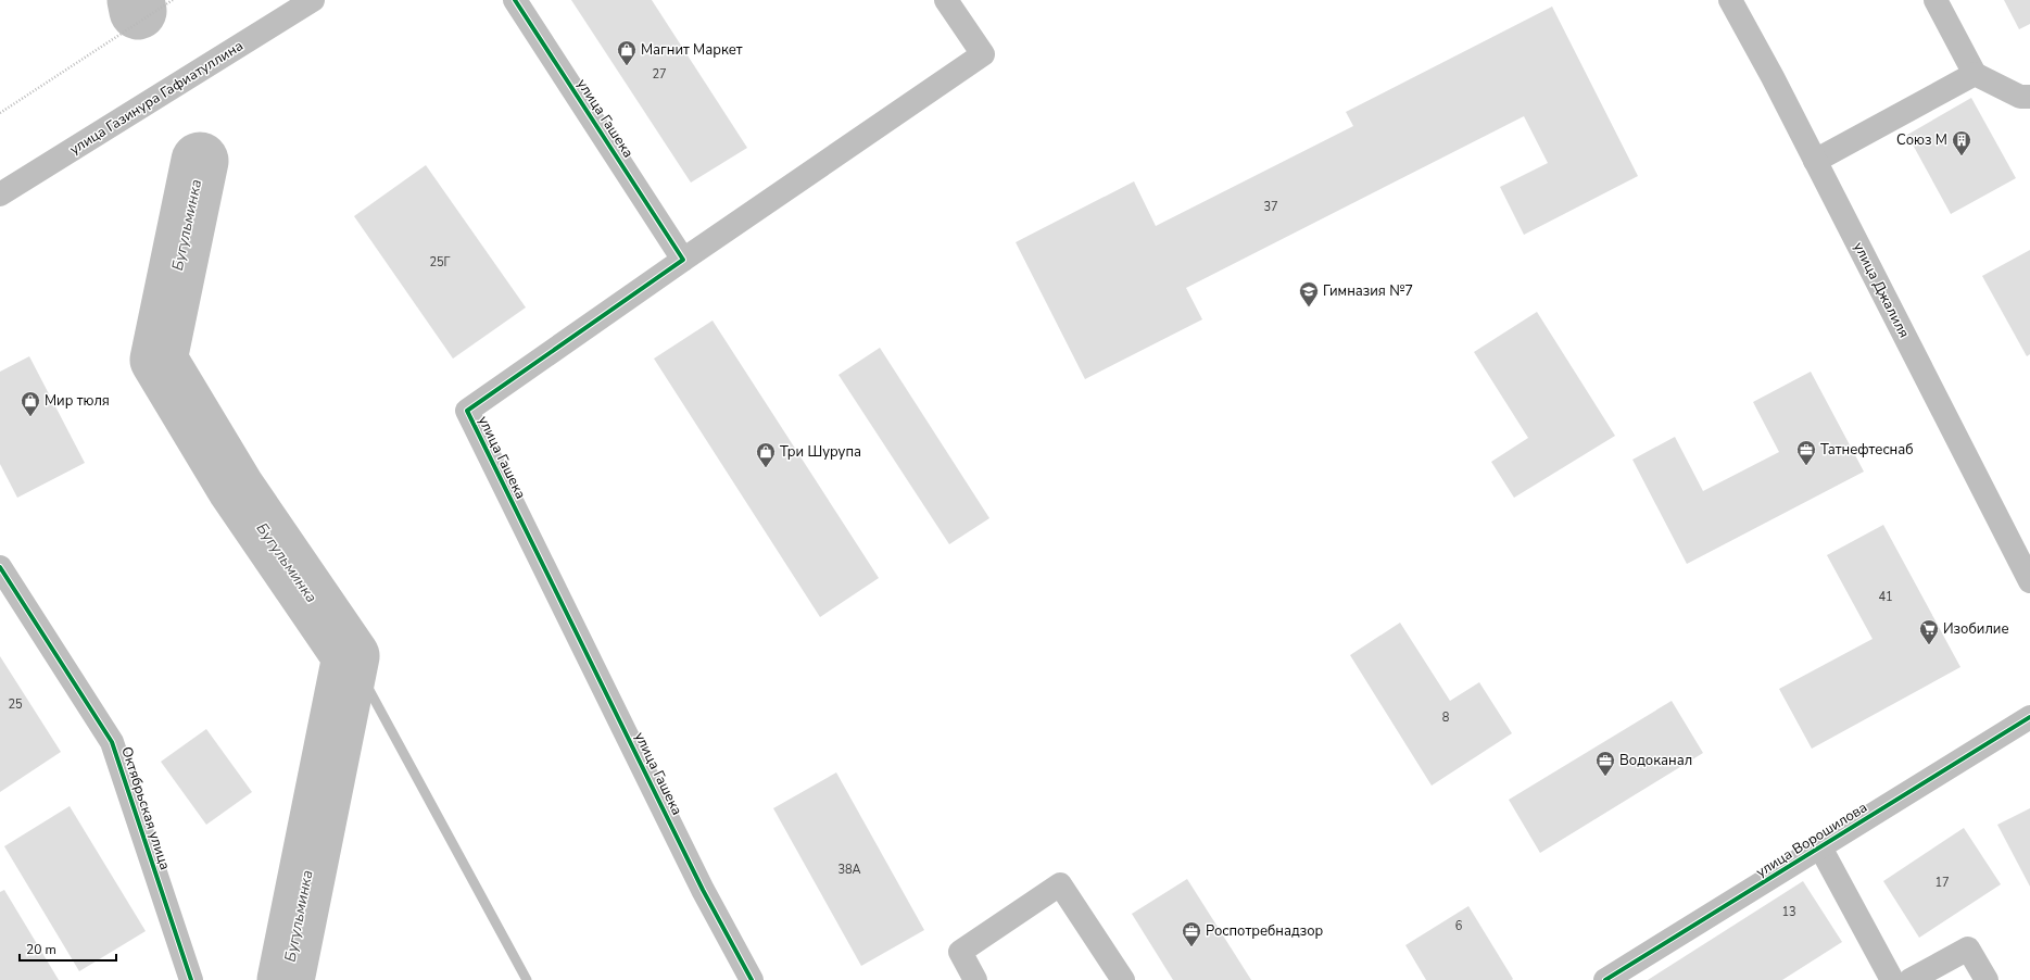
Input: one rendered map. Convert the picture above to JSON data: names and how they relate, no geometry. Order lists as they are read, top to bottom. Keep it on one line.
{"streets":{"street":["улица Газинура Гафиатуллина","улица Гашека","улица Джалиля","Октябрьская улица","улица Ворошилова"]},"water":["Бугульминка"],"places":{"shop":["Магнит Маркет","Мир тюля","Три Шурупа"],"building":["Союз М"],"school or university":["Гимназия №7"],"office":["Татнефтеснаб","Водоканал","Роспотребнадзор"],"supermarket":["Изобилие"]},"house_numbers":["27","37","25Г","41","25","8","38А","17","13","6"],"scale_bar":"20 m"}
